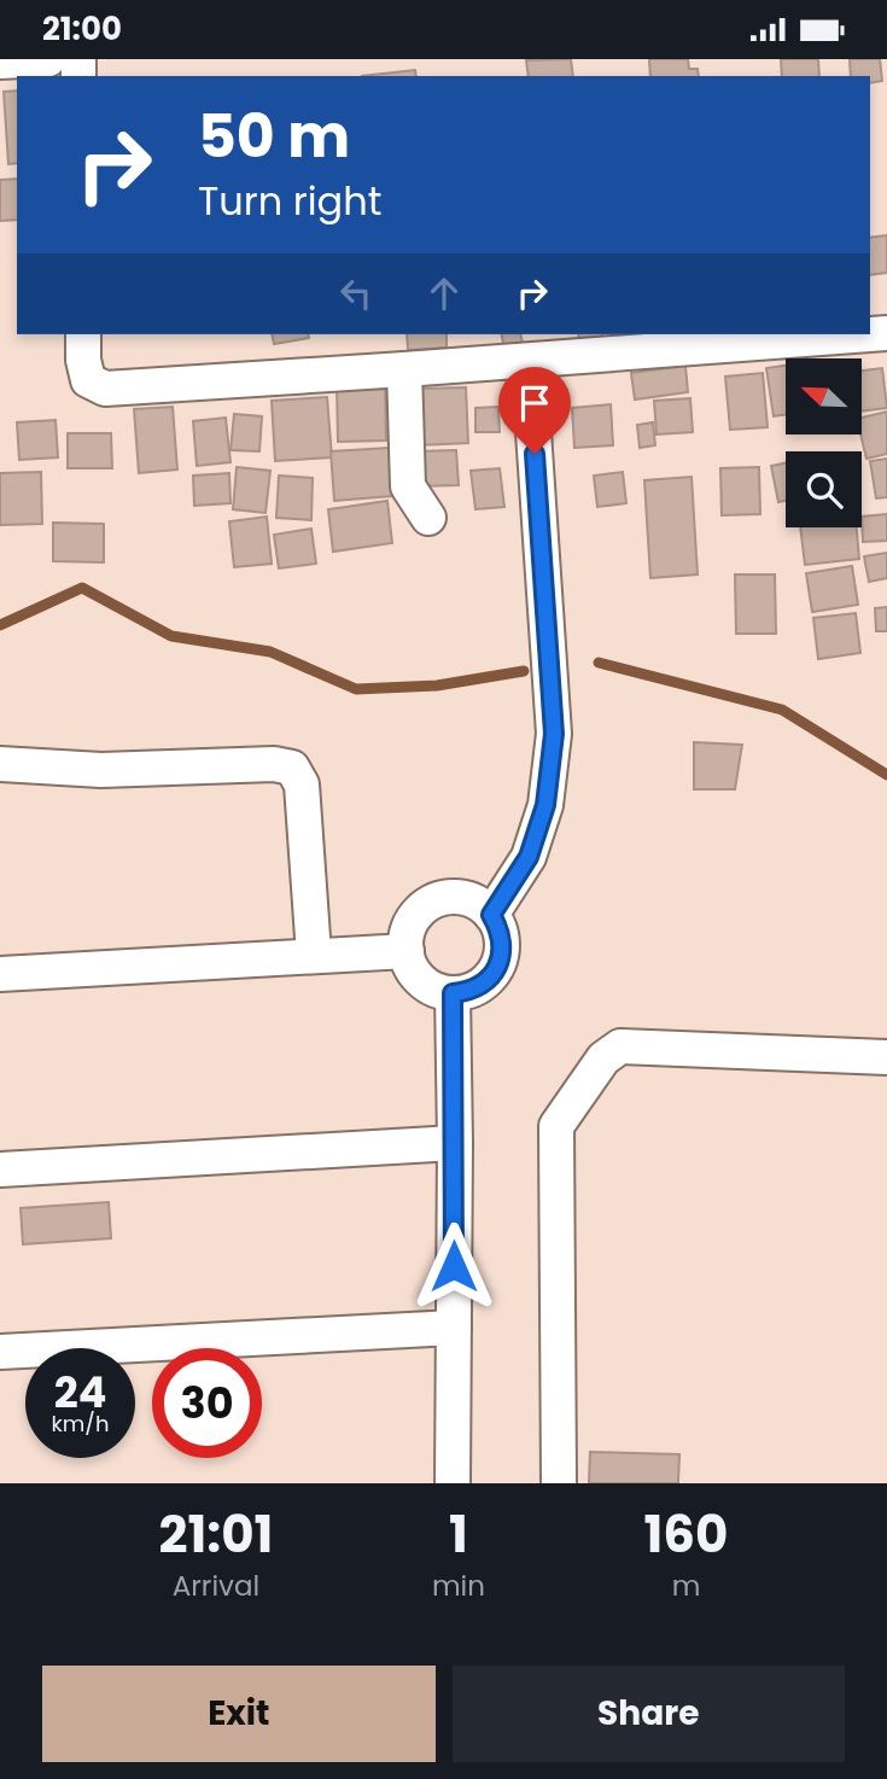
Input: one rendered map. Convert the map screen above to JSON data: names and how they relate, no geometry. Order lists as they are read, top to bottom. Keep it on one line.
{"north":"top left","page":{"status":"21:00","turn":["50 m","Turn right"],"speed":"24 km/h","limit":"30","eta":["21:01","Arrival","1","min","160","m"],"buttons":["Exit","Share"]}}
